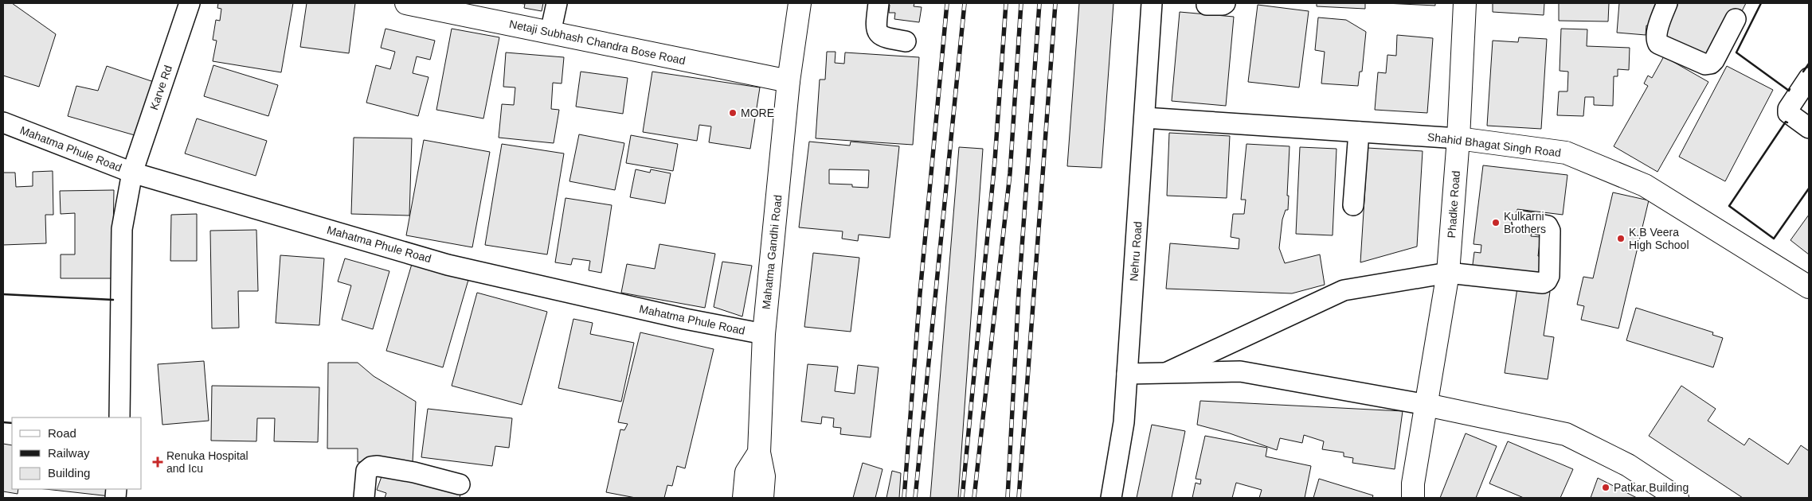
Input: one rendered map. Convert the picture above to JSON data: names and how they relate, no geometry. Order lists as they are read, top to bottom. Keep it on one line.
{"streets":{"street":["Netaji Subhash Chandra Bose Road","Karve Rd","Shahid Bhagat Singh Road","Mahatma Phule Road","Phadke Road","Nehru Road","Mahatma Gandhi Road"]},"crossings":[["Netaji Subhash Chandra Bose Road","Mahatma Gandhi Road"],["Karve Rd","Mahatma Phule Road"],["Shahid Bhagat Singh Road","Phadke Road"],["Shahid Bhagat Singh Road","Nehru Road"],["Mahatma Phule Road","Mahatma Gandhi Road"]],"places":{"other":["MORE","Kulkarni Brothers","K.B Veera High School","Patkar Building"],"health":["Renuka Hospital and Icu"]},"legend":["Road","Railway","Building"]}
